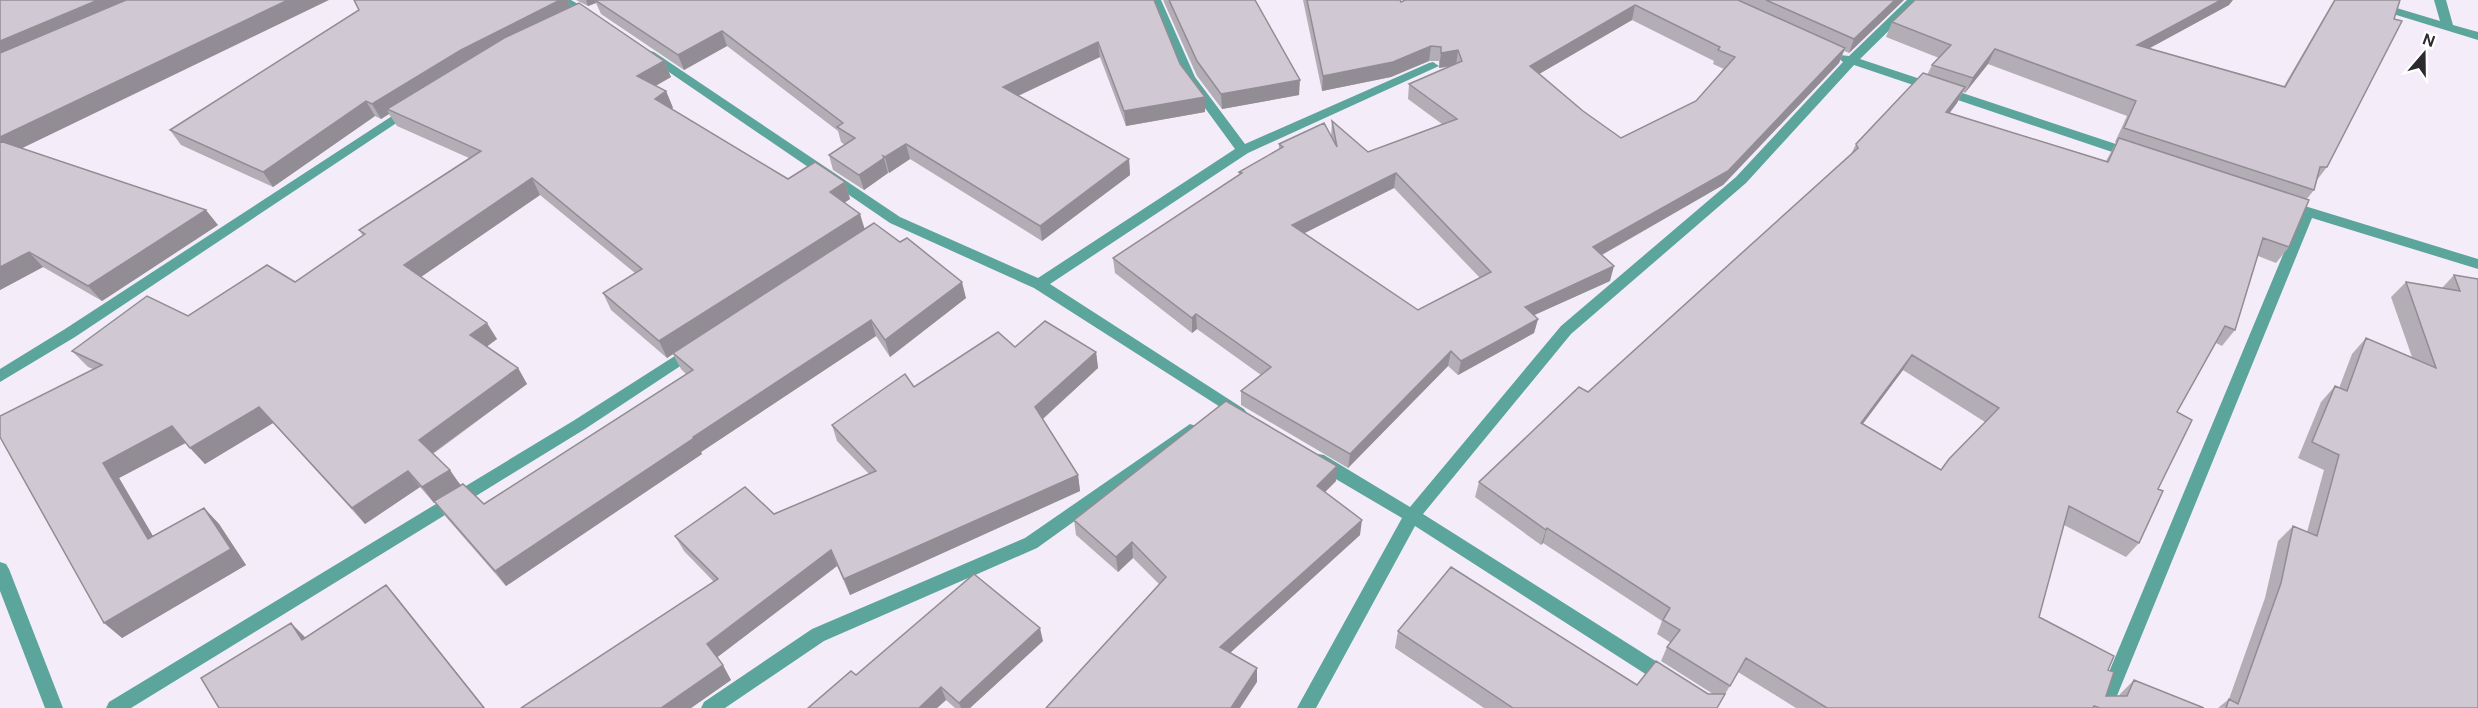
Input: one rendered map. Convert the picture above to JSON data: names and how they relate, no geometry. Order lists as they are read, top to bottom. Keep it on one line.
{"north":"top"}
